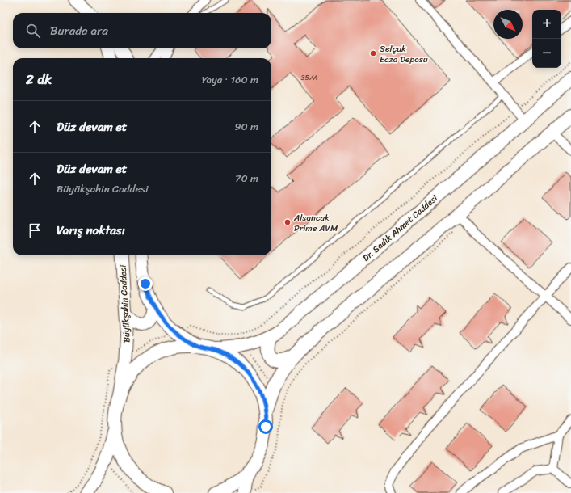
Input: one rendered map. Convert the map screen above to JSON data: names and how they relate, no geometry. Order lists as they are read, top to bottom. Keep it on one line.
{"streets":{"main road":["Dr. Sadık Ahmet Caddesi"],"street":["Büyükşahin Caddesi"]},"places":["Selçuk Ecza Deposu","Alsancak Prime AVM"],"house_numbers":["35/A"],"north":"bottom right","page":{"map_buttons":["+","−"],"search":"Burada ara","heading":["2 dk","Yaya · 160 m"],"list":[["Düz devam et","90 m"],["Düz devam et","Büyükşahin Caddesi","70 m"],"Varış noktası"]}}
